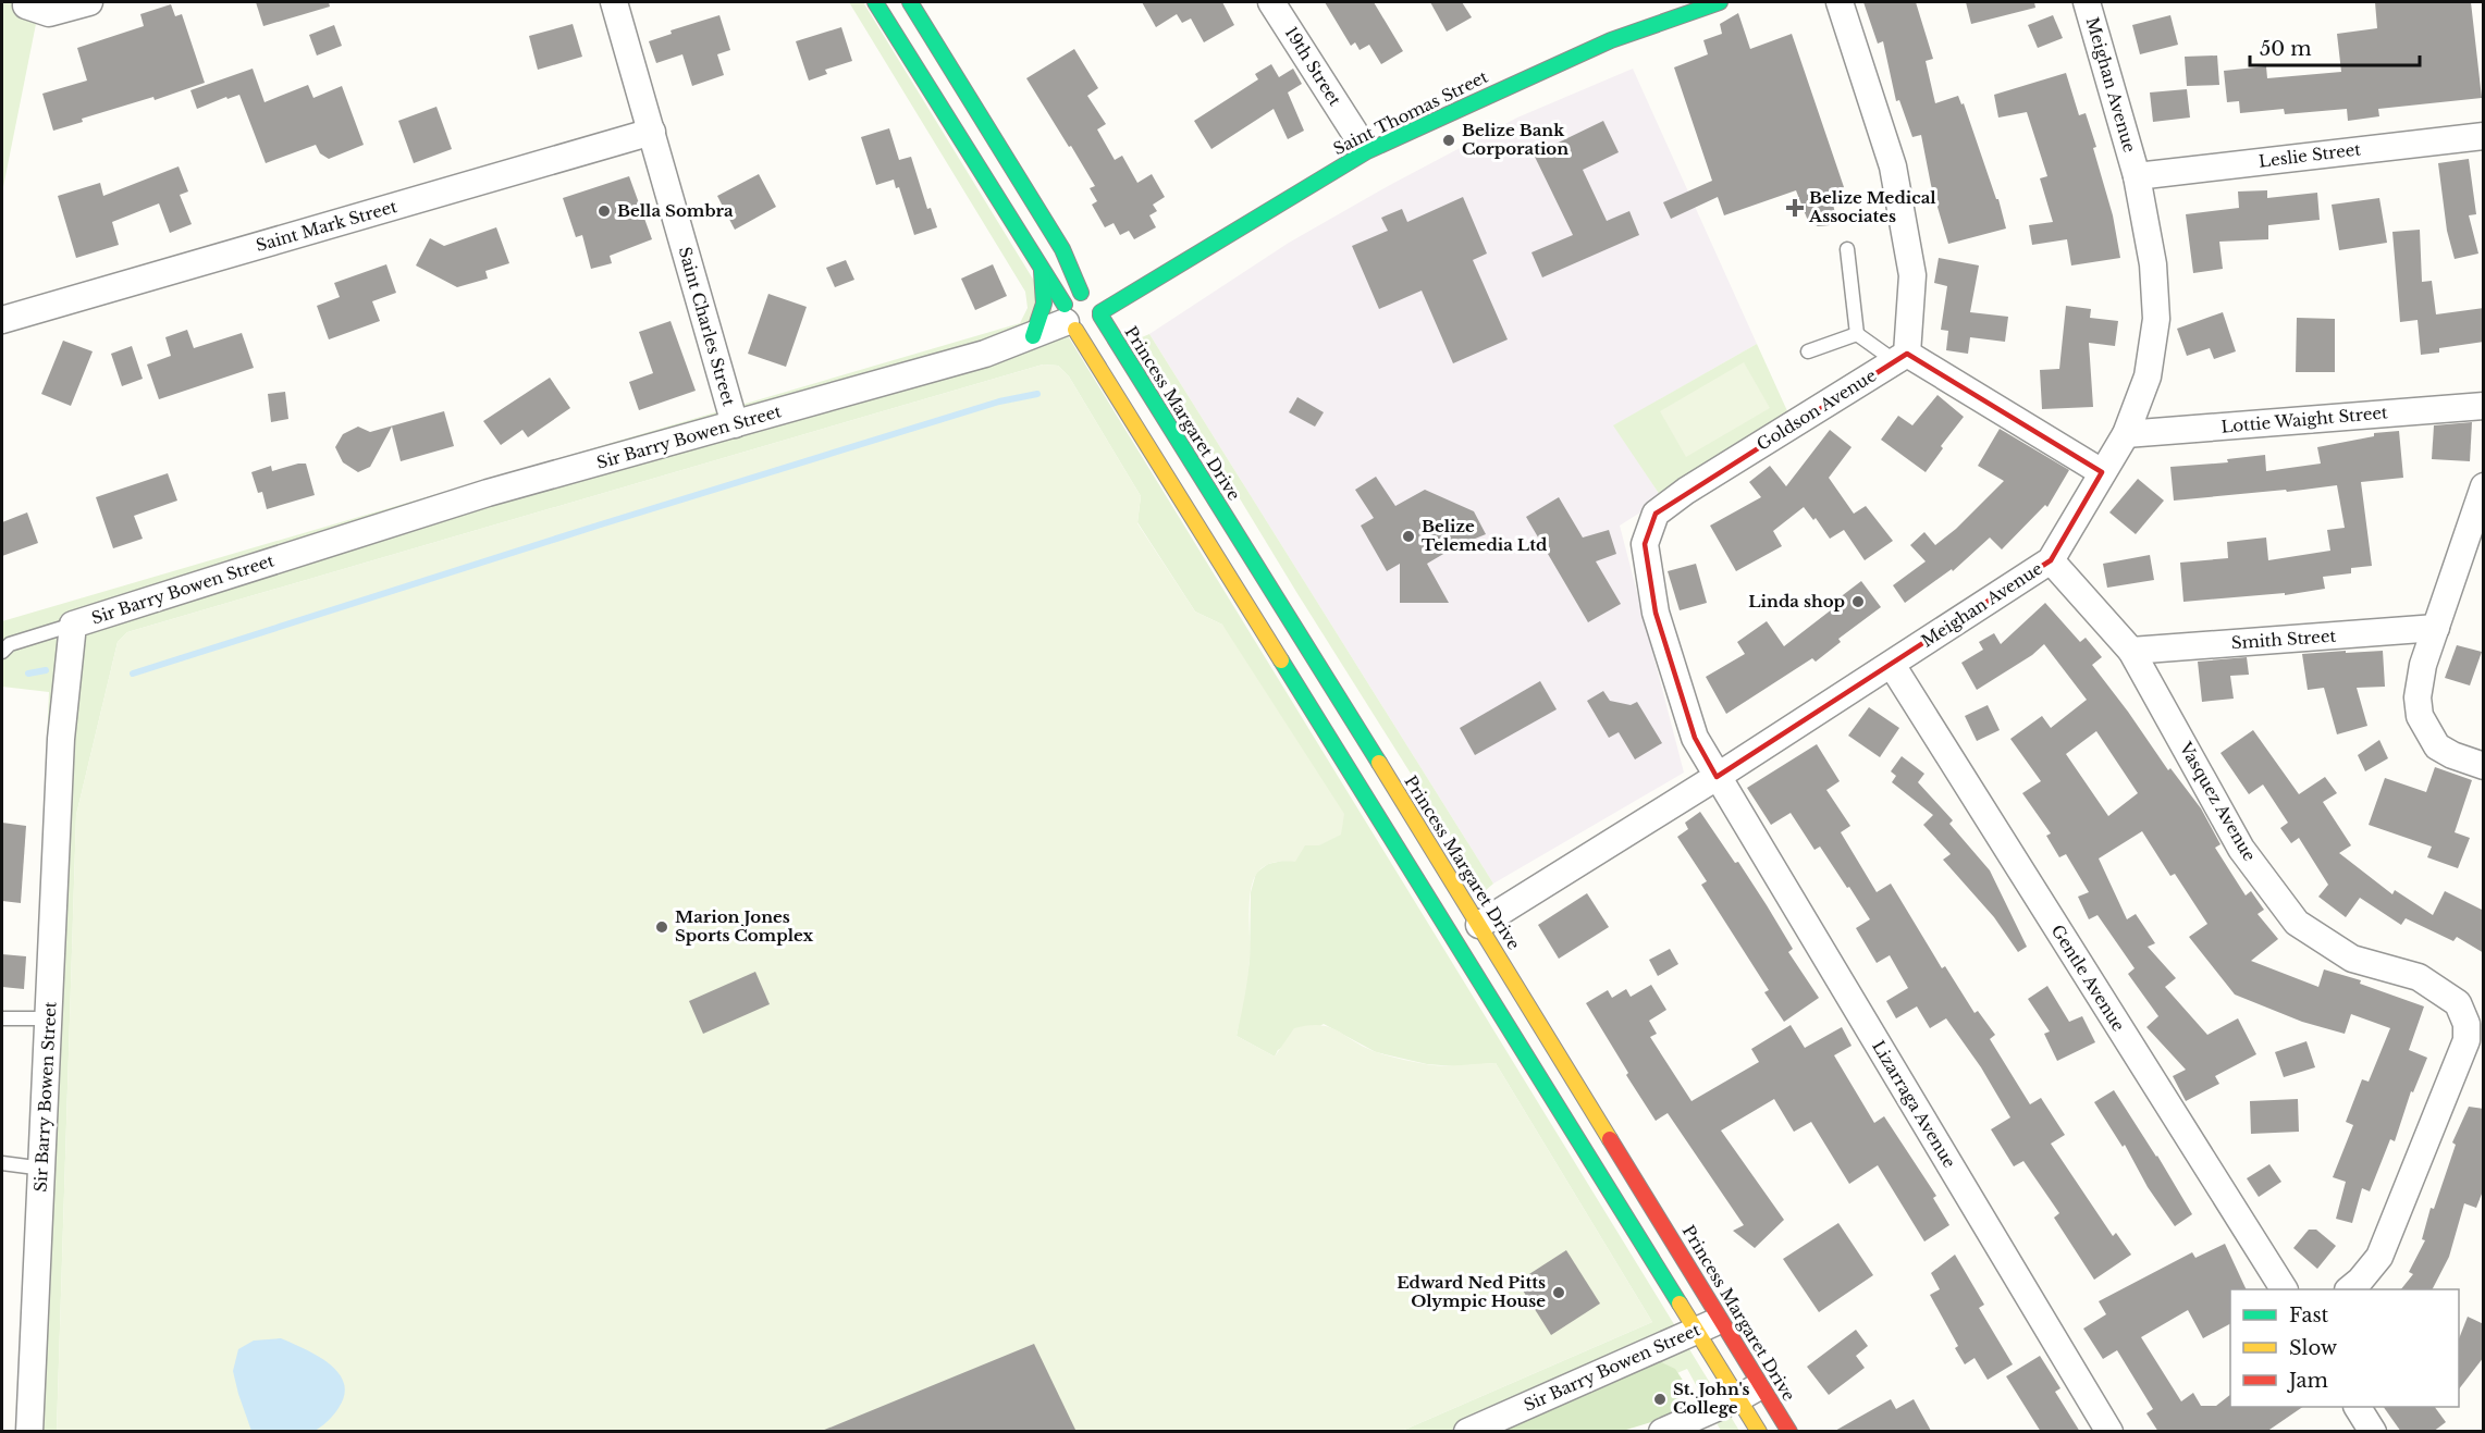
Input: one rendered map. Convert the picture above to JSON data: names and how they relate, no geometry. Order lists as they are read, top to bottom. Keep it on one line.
{"streets":{"main road":["Saint Thomas Street","Princess Margaret Drive"],"street":["19th Street","Meighan Avenue","Leslie Street","Saint Mark Street","Saint Charles Street","Goldson Avenue","Lottie Waight Street","Sir Barry Bowen Street","Smith Street","Vasquez Avenue","Gentle Avenue","Lizarraga Avenue"]},"crossings":[["Meighan Avenue","Leslie Street"],["Meighan Avenue","Goldson Avenue"],["Meighan Avenue","Princess Margaret Drive"],["Meighan Avenue","Lottie Waight Street"],["Meighan Avenue","Vasquez Avenue"],["Meighan Avenue","Gentle Avenue"],["Meighan Avenue","Lizarraga Avenue"],["Saint Thomas Street","Princess Margaret Drive"],["Saint Thomas Street","Sir Barry Bowen Street"],["Saint Mark Street","Saint Charles Street"],["Saint Charles Street","Sir Barry Bowen Street"],["Goldson Avenue","Lizarraga Avenue"],["Princess Margaret Drive","Sir Barry Bowen Street"],["Smith Street","Vasquez Avenue"]],"places":{"other":["Belize Bank Corporation","Bella Sombra","Belize Telemedia Ltd","Linda shop","Marion Jones Sports Complex","Edward Ned Pitts Olympic House","St. John's College"],"health":["Belize Medical Associates"]},"legend":["Fast","Slow","Jam"],"scale_bar":"50 m"}
